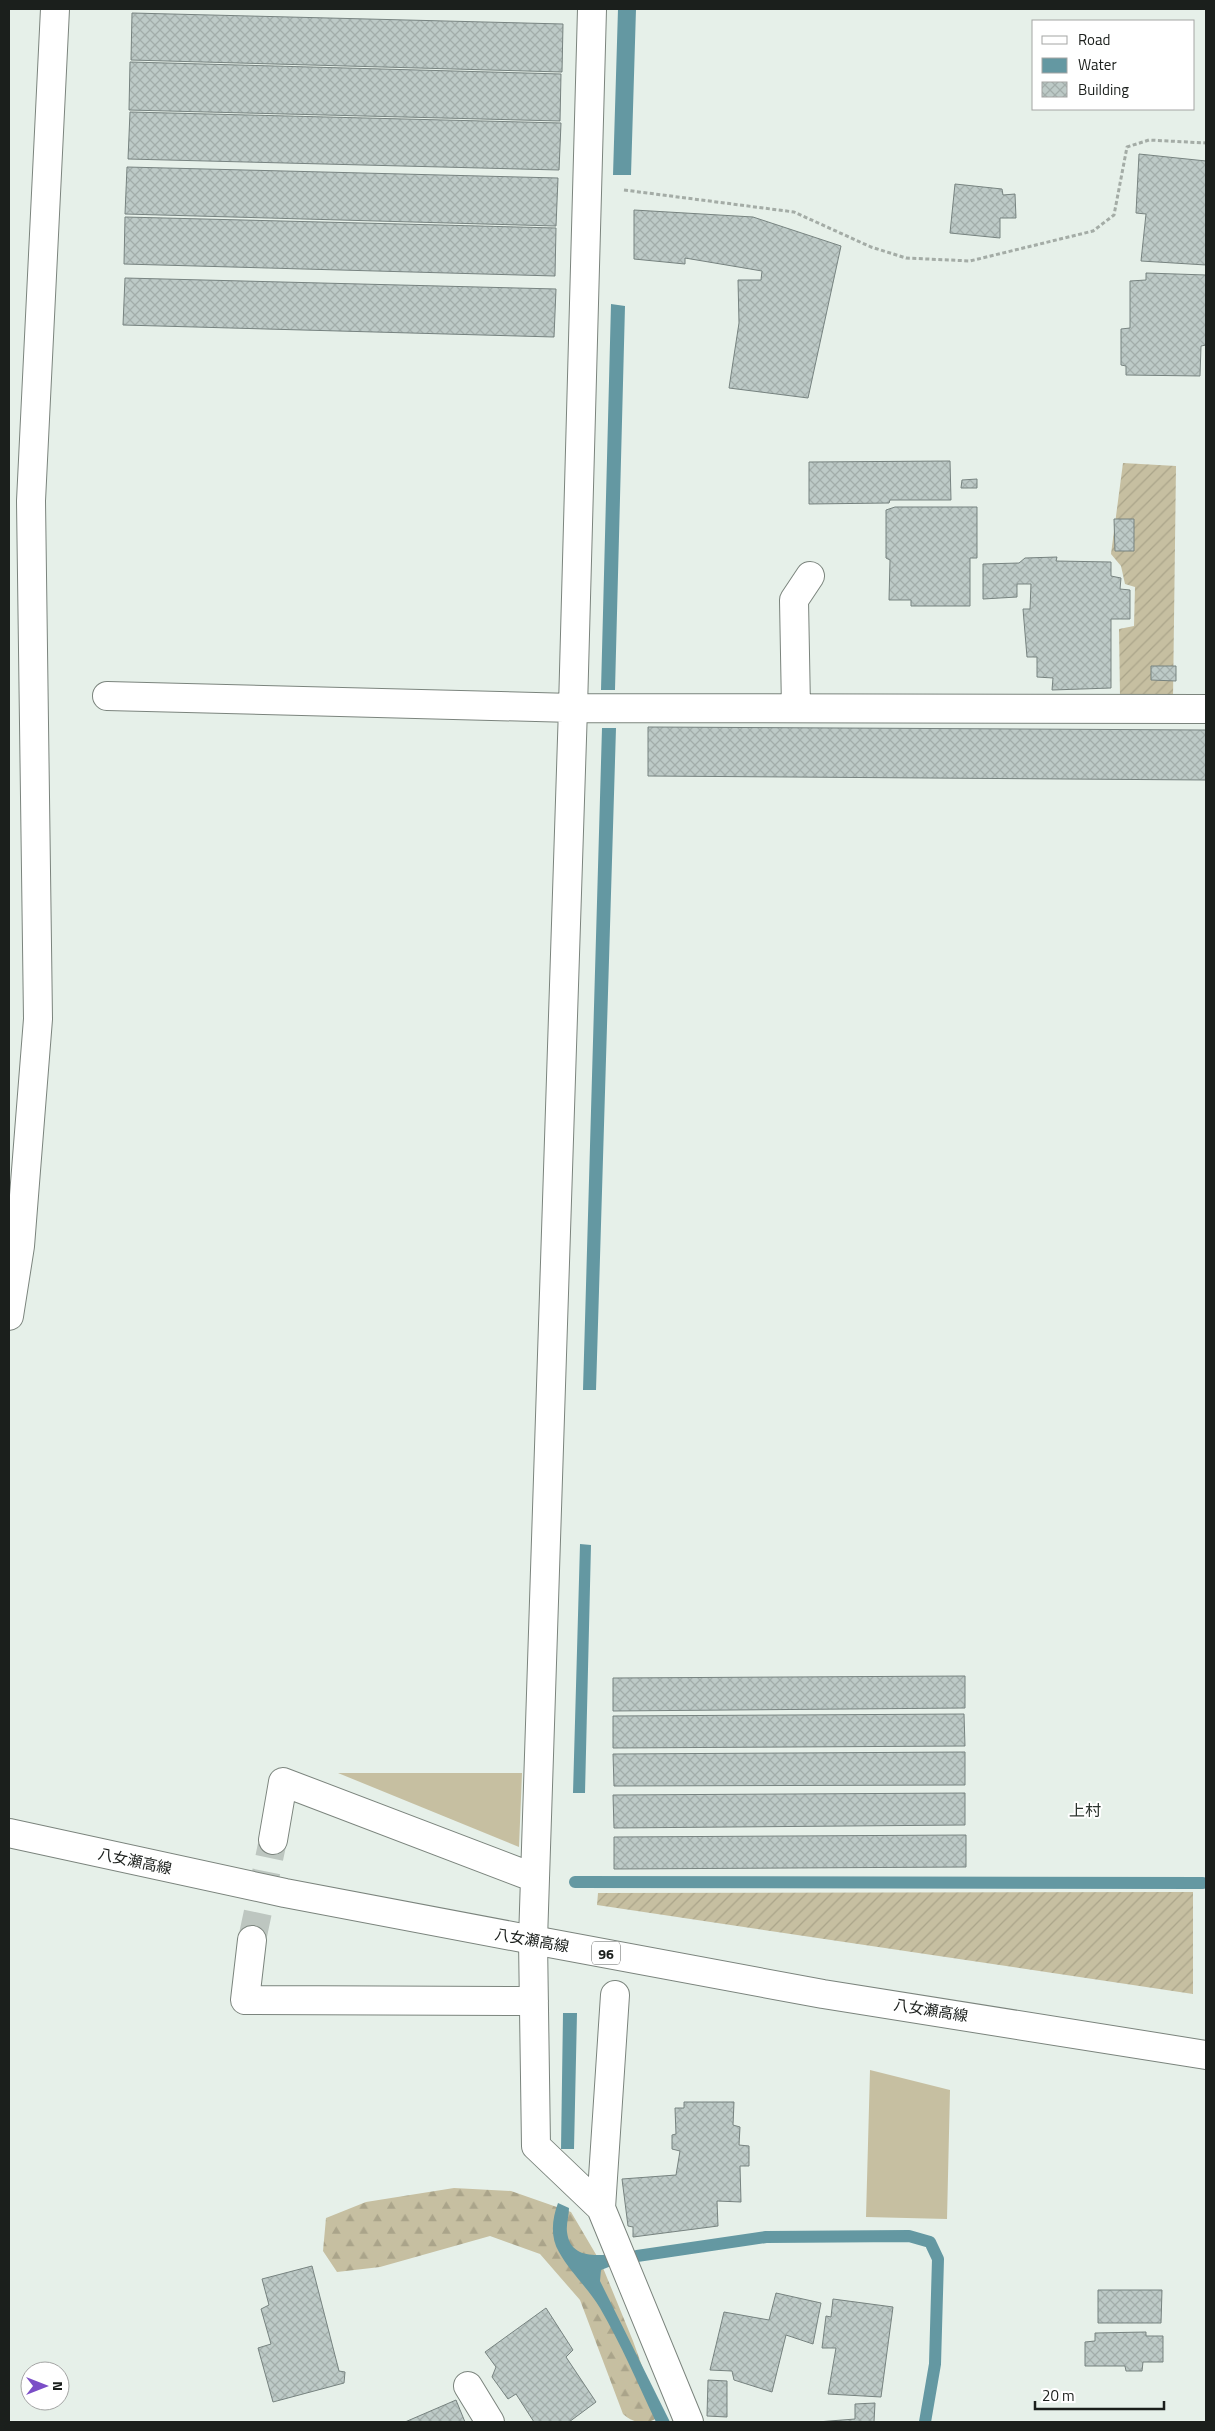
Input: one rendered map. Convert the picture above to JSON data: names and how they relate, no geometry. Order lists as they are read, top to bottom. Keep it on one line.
{"streets":{"street":["八女瀬高線","96"]},"districts":["上村"],"legend":["Road","Water","Building"],"scale_bar":"20 m","north":"right"}
